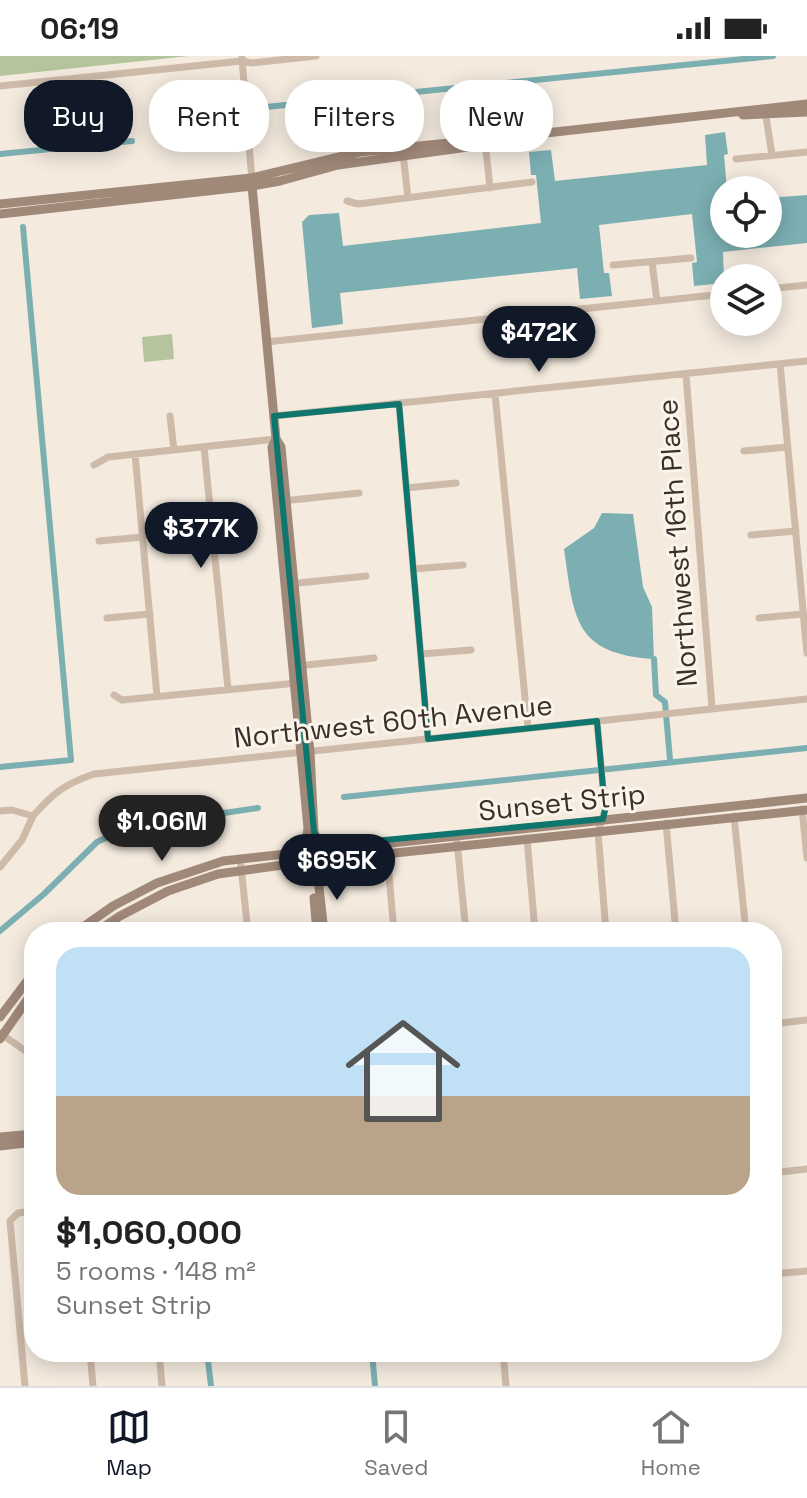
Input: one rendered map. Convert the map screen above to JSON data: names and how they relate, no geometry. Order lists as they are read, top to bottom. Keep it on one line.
{"streets":{"street":["Northwest 16th Place","Northwest 60th Avenue","Sunset Strip"]},"crossings":[["Northwest 16th Place","Northwest 60th Avenue"]],"page":{"status":"06:19","chip":["Buy","Rent","Filters","New"],"price":["$472K","$377K","$1.06M","$695K"],"list":[{"name":"$1,060,000","note":"5 rooms · 148 m² · Sunset Strip"}],"tabs":["Map","Saved","Home"]}}
